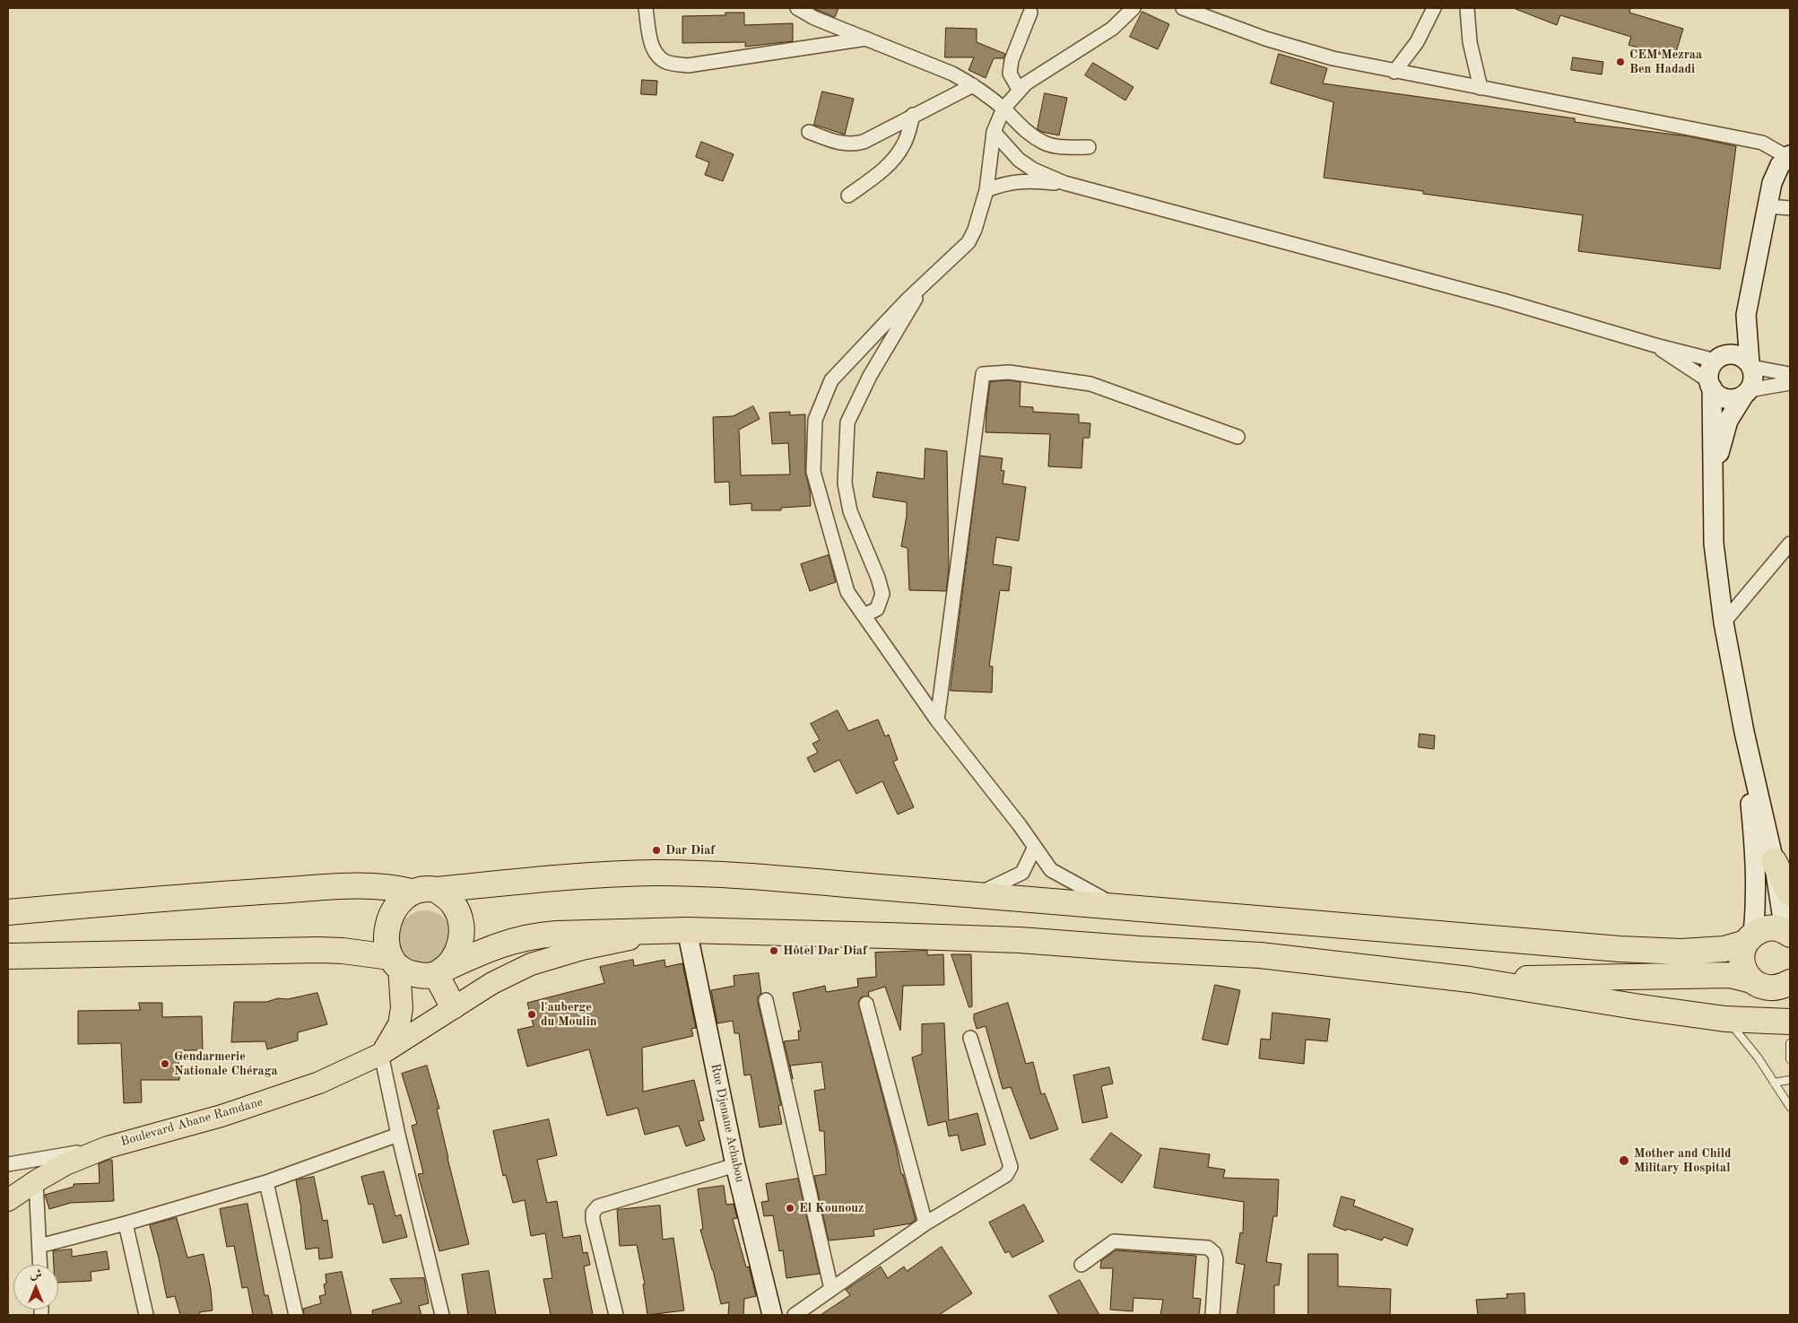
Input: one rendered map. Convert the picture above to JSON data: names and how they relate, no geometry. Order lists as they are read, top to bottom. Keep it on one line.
{"streets":{"main road":["Boulevard Abane Ramdane","Rue Djenane Achabou"]},"crossings":[["Boulevard Abane Ramdane","Rue Djenane Achabou"]],"places":["CEM Mezraa Ben Hadadi","Dar Diaf","Hôtel Dar Diaf","l'auberge du Moulin","Gendarmerie Nationale Chéraga","Mother and Child Military Hospital","El Kounouz"],"north":"top"}
